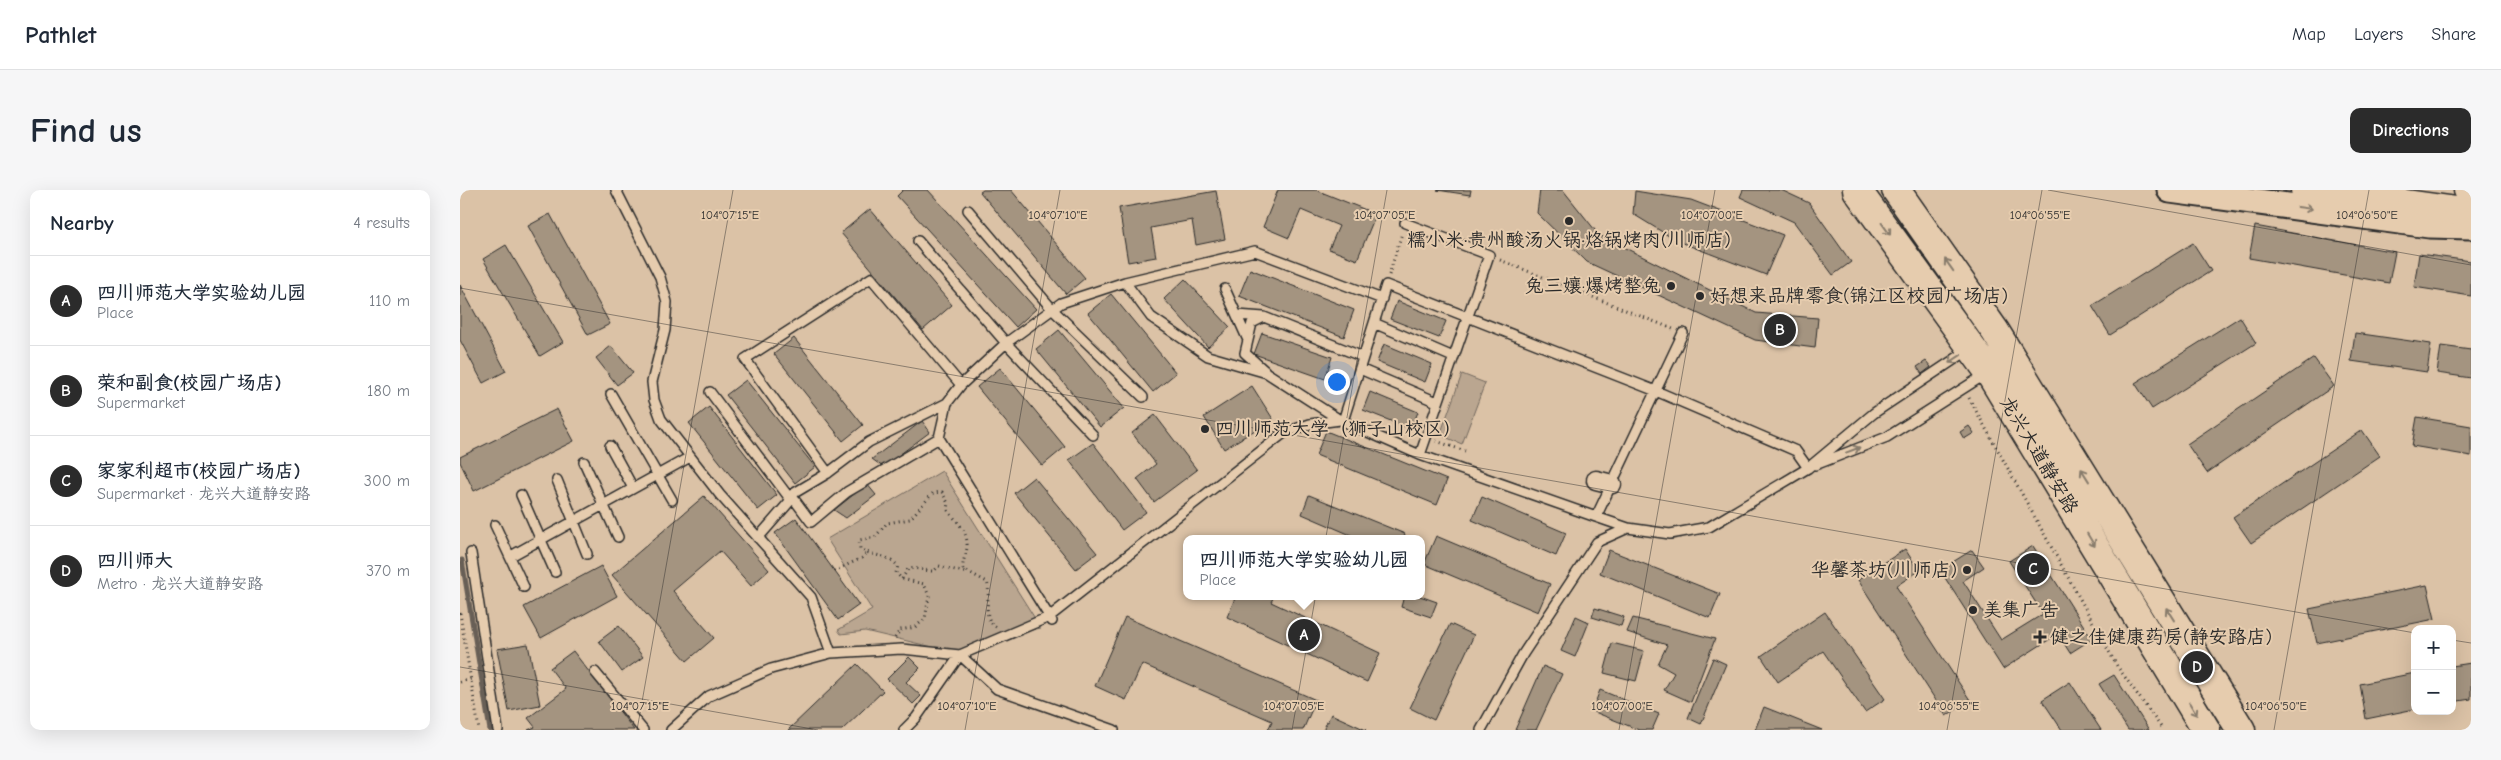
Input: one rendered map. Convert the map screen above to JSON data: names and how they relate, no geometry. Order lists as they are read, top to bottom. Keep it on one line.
{"streets":{"main road":["龙兴大道静安路"]},"places":{"other":["糯小米·贵州酸汤火锅·烙锅烤肉(川师店)","兔三孃·爆烤整兔","好想来品牌零食(锦江区校园广场店)","四川师范大学（狮子山校区）","华馨茶坊(川师店)","美集广告"],"health":["健之佳健康药房(静安路店)"]},"page":{"header":"Pathlet","nav":["Map","Layers","Share"],"buttons":"Directions","title":"Find us","heading":["Nearby","4 results"],"list":[{"mark":"A","name":"四川师范大学实验幼儿园","note":"Place","value":"110 m"},{"mark":"B","name":"荣和副食(校园广场店)","note":"Supermarket","value":"180 m"},{"mark":"C","name":"家家利超市(校园广场店)","note":"Supermarket · 龙兴大道静安路","value":"300 m"},{"mark":"D","name":"四川师大","note":"Metro · 龙兴大道静安路","value":"370 m"}],"pins":["B","C","A","D"],"popup":["四川师范大学实验幼儿园","Place"],"map_buttons":["+","−"]},"coordinates":["104°07'15\"E","104°07'10\"E","104°07'05\"E","104°07'00\"E","104°06'55\"E","104°06'50\"E"]}
